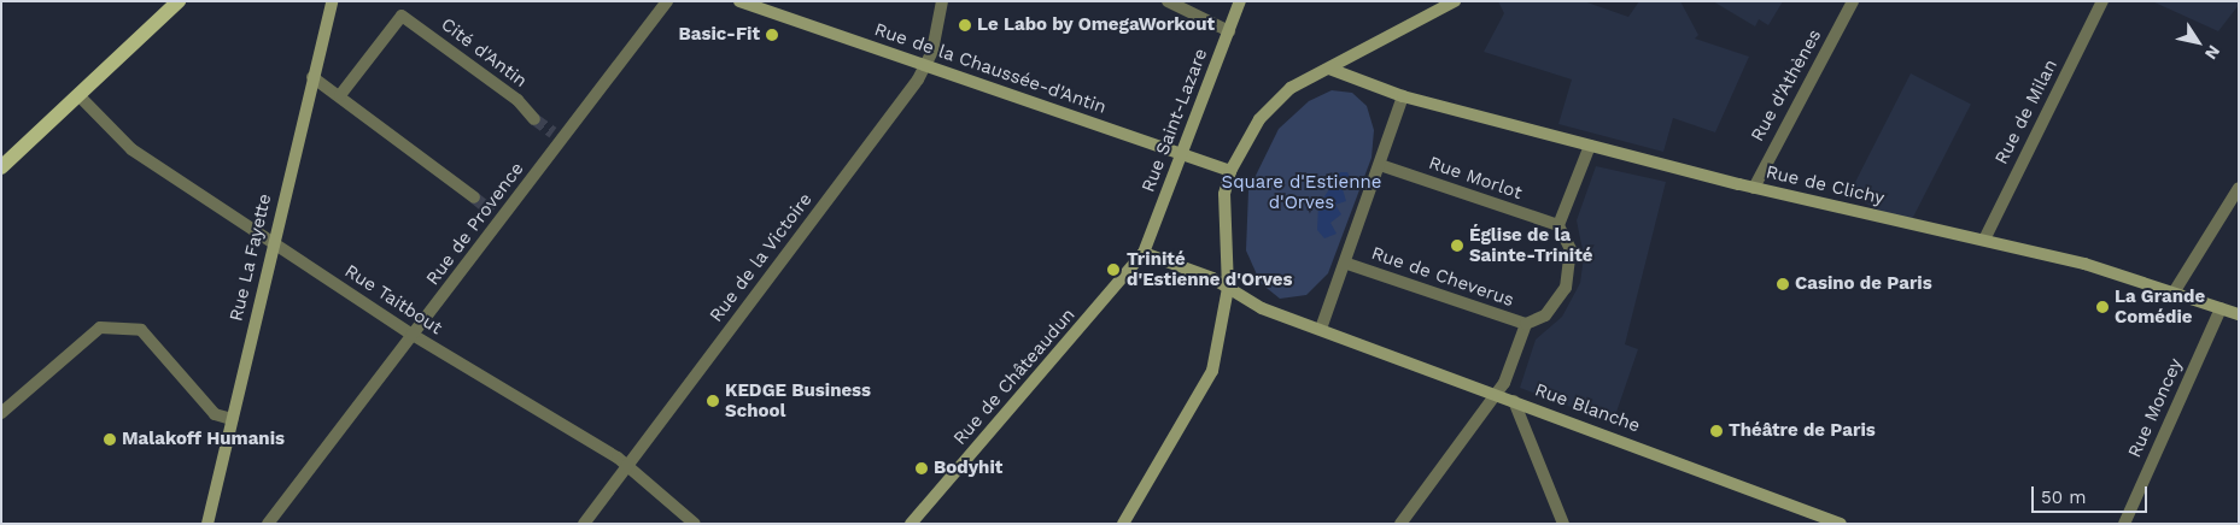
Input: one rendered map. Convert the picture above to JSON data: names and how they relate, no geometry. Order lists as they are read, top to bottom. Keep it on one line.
{"streets":{"main road":["Rue de la Chaussée-d'Antin","Rue Saint-Lazare","Rue de Clichy","Rue La Fayette","Rue de Châteaudun","Rue Blanche"],"street":["Cité d'Antin","Rue d'Athènes","Rue de Milan","Rue Morlot","Rue de Provence","Rue de la Victoire","Rue de Cheverus","Rue Taitbout","Rue Moncey"]},"crossings":[["Rue de la Chaussée-d'Antin","Rue Saint-Lazare"],["Rue de la Chaussée-d'Antin","Rue de la Victoire"],["Rue d'Athènes","Rue de Clichy"],["Rue de Milan","Rue de Clichy"],["Rue Saint-Lazare","Rue de Châteaudun"],["Rue Saint-Lazare","Rue Blanche"],["Rue de Clichy","Rue Moncey"],["Rue de Provence","Rue Taitbout"],["Rue La Fayette","Rue Taitbout"],["Rue de la Victoire","Rue Taitbout"],["Rue de Châteaudun","Rue Blanche"]],"parks":["Square d'Estienne d'Orves"],"places":["Le Labo by OmegaWorkout","Basic-Fit","Église de la Sainte-Trinité","Trinité d'Estienne d'Orves","Casino de Paris","La Grande Comédie","KEDGE Business School","Théâtre de Paris","Malakoff Humanis","Bodyhit"],"scale_bar":"50 m","north":"bottom right"}
